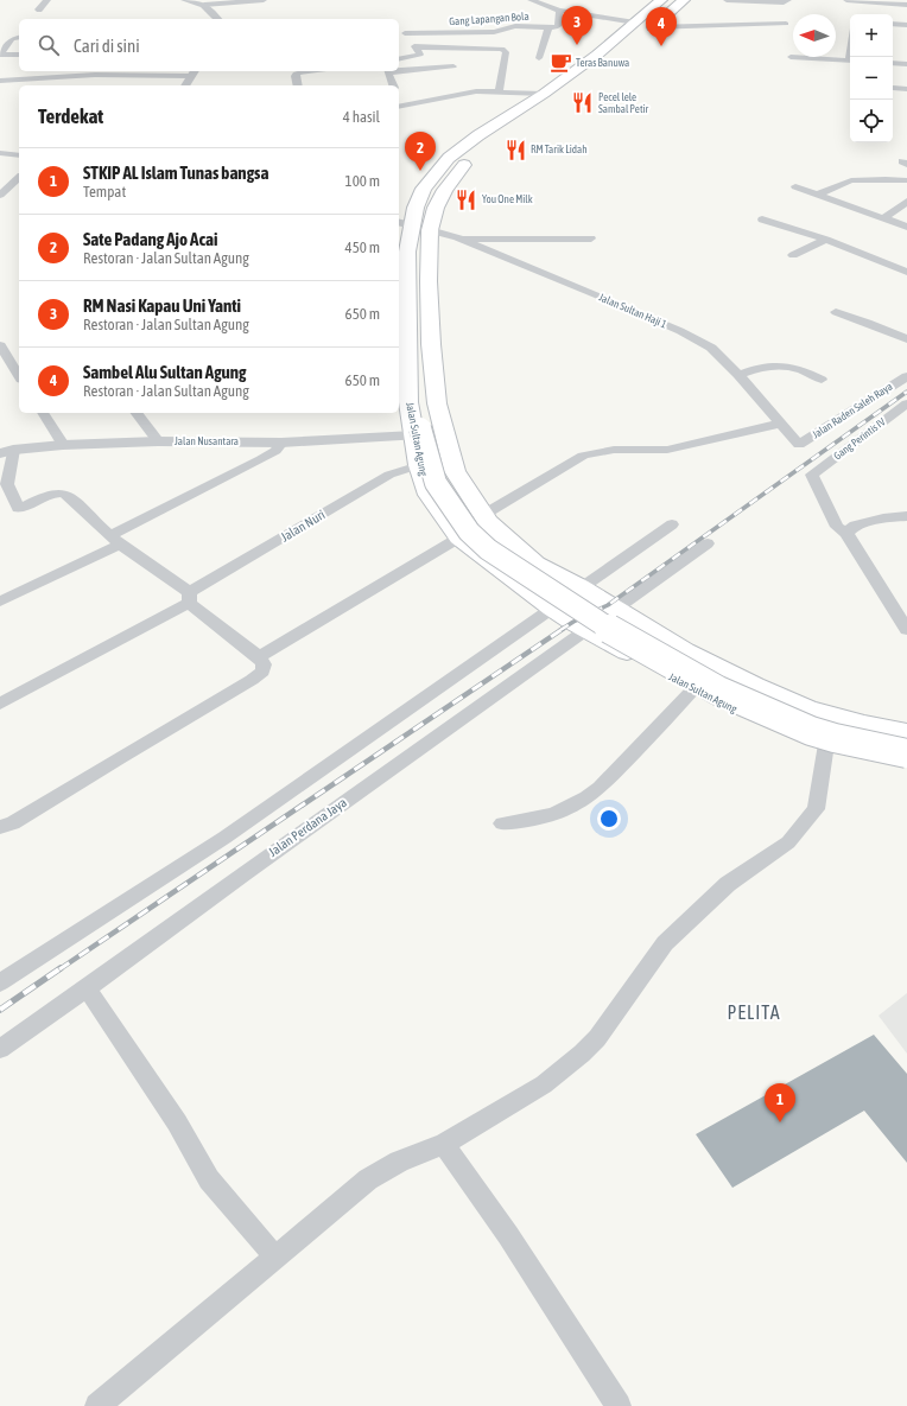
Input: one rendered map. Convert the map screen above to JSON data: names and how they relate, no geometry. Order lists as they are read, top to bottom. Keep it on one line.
{"streets":{"main road":["Jalan Sultan Agung"],"street":["Gang Lapangan Bola","Jalan Sultan Haji 1","Jalan Raden Saleh Raya","Gang Perintis IV","Jalan Nusantara","Jalan Nuri","Jalan Perdana Jaya"]},"crossings":[["Jalan Sultan Haji 1","Jalan Raden Saleh Raya"],["Jalan Sultan Haji 1","Jalan Sultan Agung"],["Jalan Sultan Agung","Jalan Nusantara"],["Jalan Sultan Agung","Jalan Nuri"],["Jalan Sultan Agung","Jalan Perdana Jaya"]],"districts":["PELITA"],"places":{"cafe":["Teras Banuwa"],"restaurant":["Pecel lele Sambal Petir","RM Tarik Lidah","You One Milk"]},"north":"left","page":{"pins":["3","4","2","1"],"map_buttons":["+","−"],"search":"Cari di sini","heading":["Terdekat","4 hasil"],"list":[{"mark":"1","name":"STKIP AL Islam Tunas bangsa","note":"Tempat","value":"100 m"},{"mark":"2","name":"Sate Padang Ajo Acai","note":"Restoran · Jalan Sultan Agung","value":"450 m"},{"mark":"3","name":"RM Nasi Kapau Uni Yanti","note":"Restoran · Jalan Sultan Agung","value":"650 m"},{"mark":"4","name":"Sambel Alu Sultan Agung","note":"Restoran · Jalan Sultan Agung","value":"650 m"}]}}
